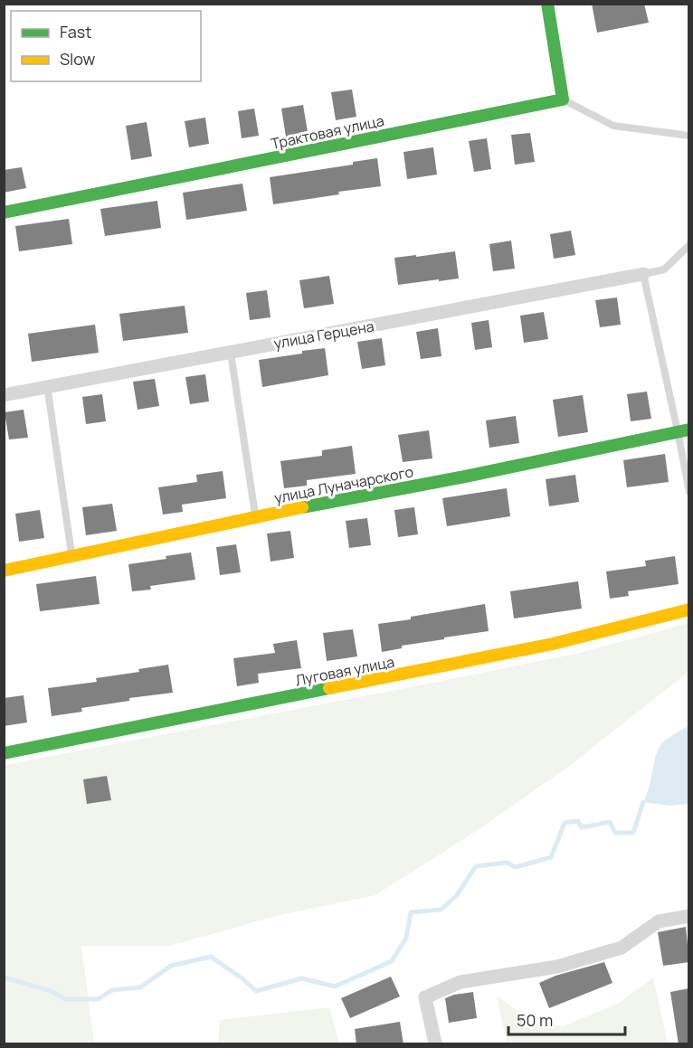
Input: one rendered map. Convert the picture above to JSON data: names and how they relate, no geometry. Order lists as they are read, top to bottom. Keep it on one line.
{"streets":{"street":["Трактовая улица","улица Герцена","улица Луначарского","Луговая улица"]},"legend":["Fast","Slow"],"scale_bar":"50 m"}
